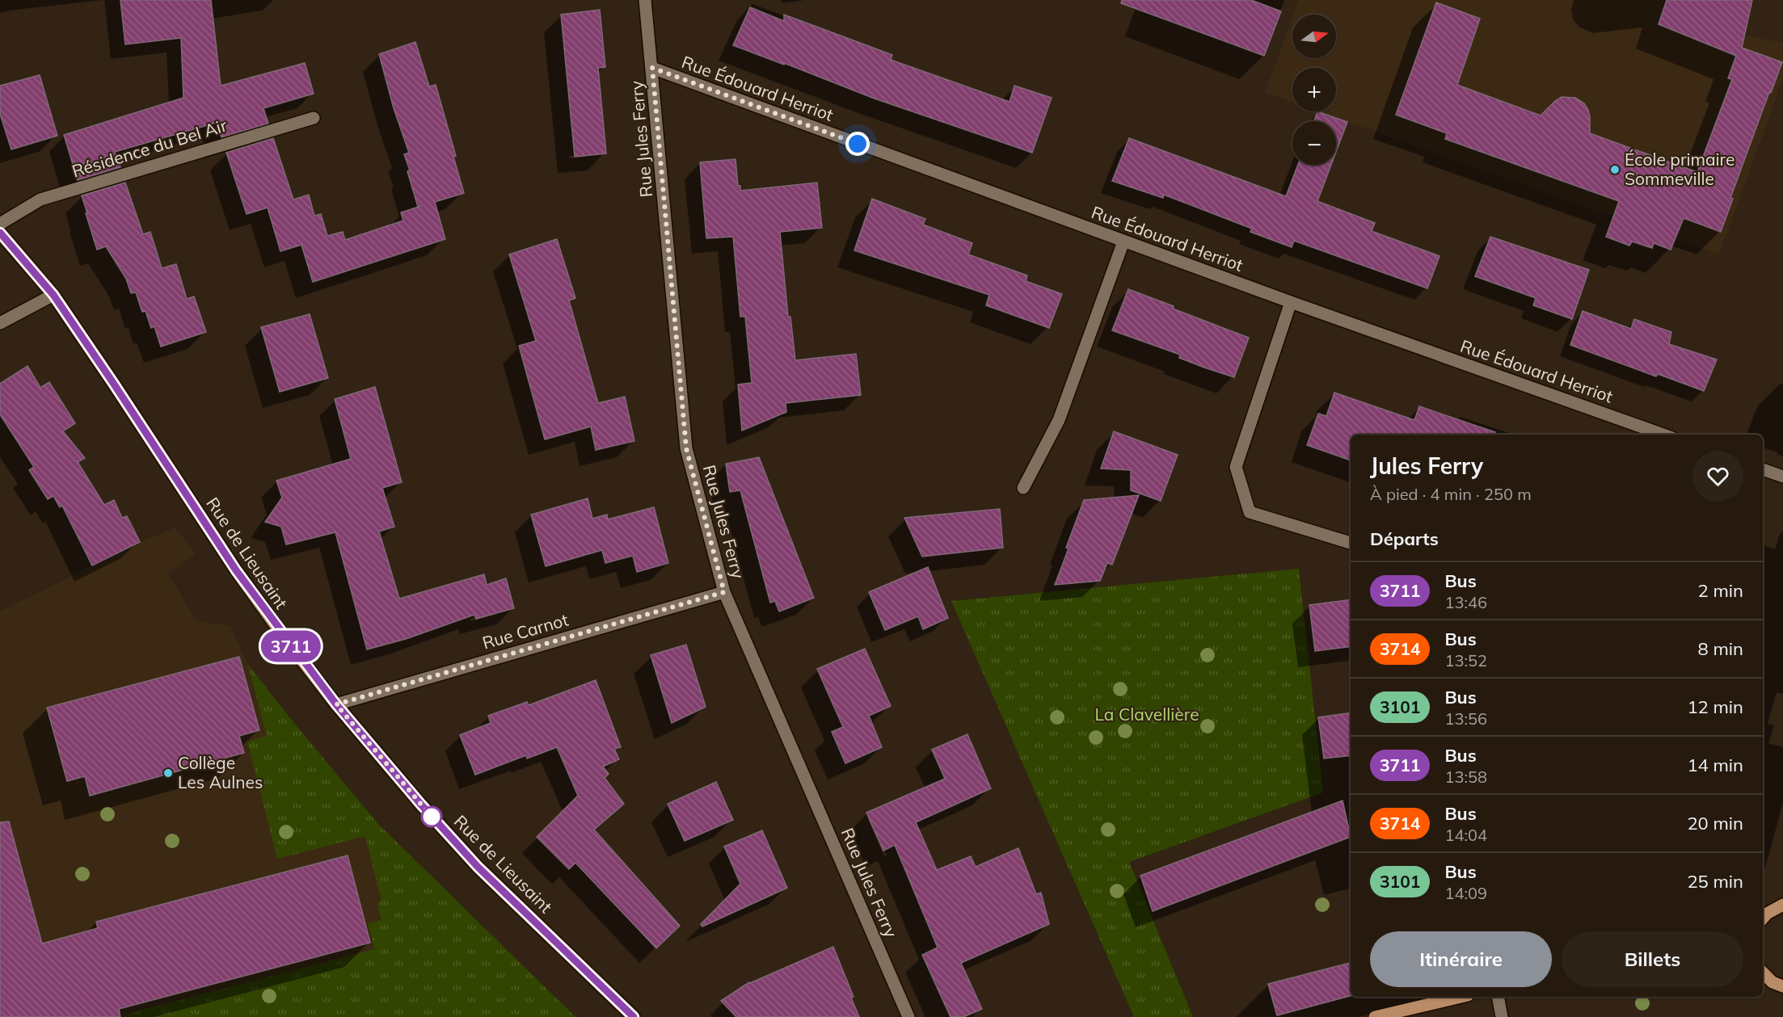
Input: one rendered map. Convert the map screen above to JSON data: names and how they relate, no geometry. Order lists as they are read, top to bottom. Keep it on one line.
{"streets":{"main road":["Rue de Lieusaint"],"street":["Rue Édouard Herriot","Rue Jules Ferry","Résidence du Bel Air","Rue Carnot"]},"crossings":[["Rue Édouard Herriot","Rue Jules Ferry"],["Rue Jules Ferry","Rue Carnot"],["Rue de Lieusaint","Rue Carnot"]],"parks":["La Clavellière"],"places":["École primaire Sommeville","Collège Les Aulnes"],"lines":["bus line 3711"],"north":"right","page":{"on_map":"3711","map_buttons":["+","−"],"heading":[["Jules Ferry","À pied · 4 min · 250 m"],"Départs"],"list":[{"mark":"3711","name":"Bus","note":"13:46","value":"2 min"},{"mark":"3714","name":"Bus","note":"13:52","value":"8 min"},{"mark":"3101","name":"Bus","note":"13:56","value":"12 min"},{"mark":"3711","name":"Bus","note":"13:58","value":"14 min"},{"mark":"3714","name":"Bus","note":"14:04","value":"20 min"},{"mark":"3101","name":"Bus","note":"14:09","value":"25 min"}],"buttons":["Itinéraire","Billets"]}}
